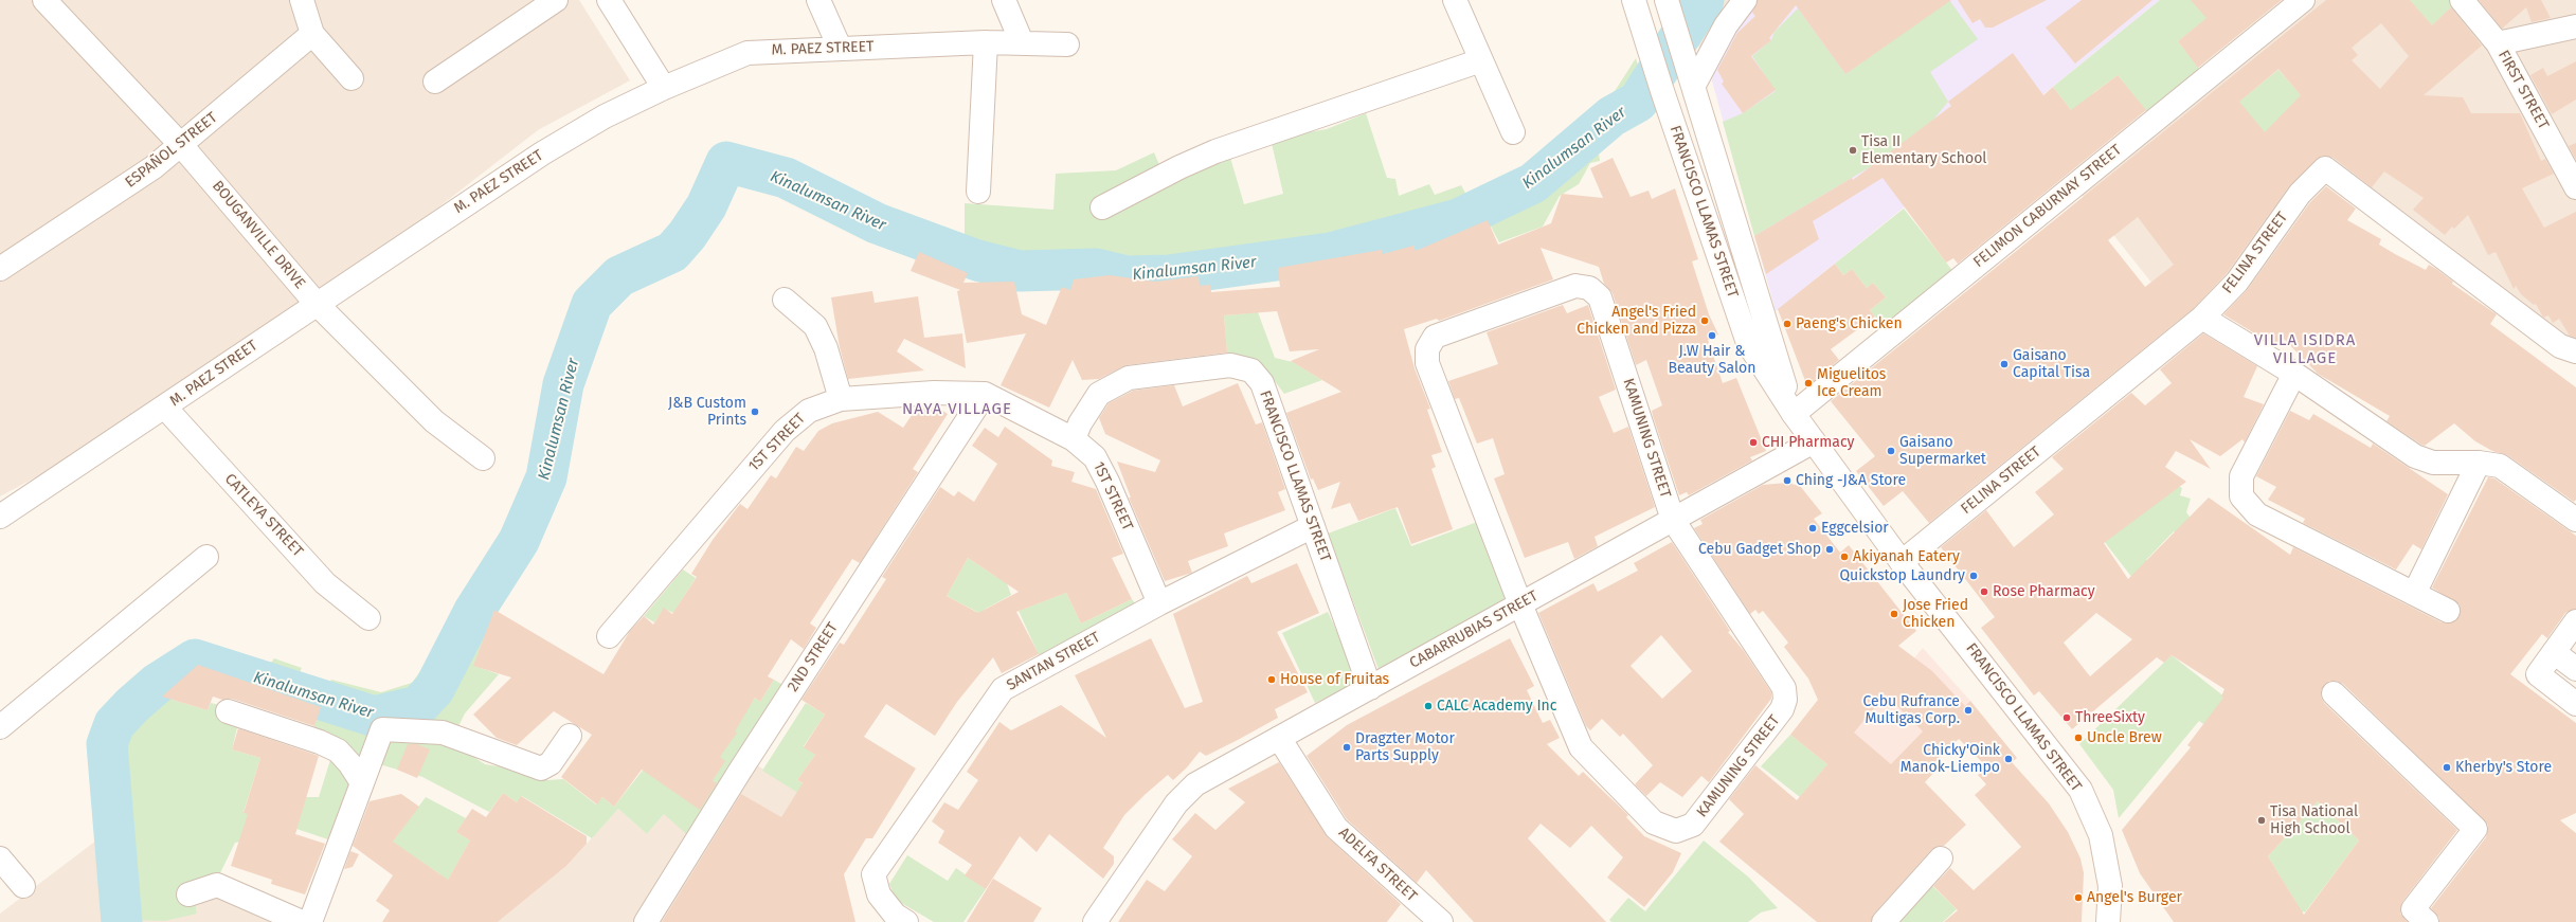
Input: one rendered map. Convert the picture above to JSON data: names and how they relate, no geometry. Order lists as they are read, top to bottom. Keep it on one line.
{"streets":{"street":["M. PAEZ STREET","FIRST STREET","ESPAÑOL STREET","FELIMON CABURNAY STREET","FRANCISCO LLAMAS STREET","BOUGANVILLE DRIVE","FELINA STREET","KAMUNING STREET","1ST STREET","CATLEYA STREET","CABARRUBIAS STREET","2ND STREET","SANTAN STREET","ADELFA STREET"]},"crossings":[["M. PAEZ STREET","BOUGANVILLE DRIVE"],["M. PAEZ STREET","CATLEYA STREET"],["ESPAÑOL STREET","BOUGANVILLE DRIVE"],["FELIMON CABURNAY STREET","FRANCISCO LLAMAS STREET"],["FRANCISCO LLAMAS STREET","FELINA STREET"],["FRANCISCO LLAMAS STREET","1ST STREET"],["FRANCISCO LLAMAS STREET","CABARRUBIAS STREET"],["FRANCISCO LLAMAS STREET","SANTAN STREET"],["KAMUNING STREET","CABARRUBIAS STREET"],["1ST STREET","2ND STREET"],["1ST STREET","SANTAN STREET"],["CABARRUBIAS STREET","ADELFA STREET"]],"districts":["VILLA ISIDRA VILLAGE","NAYA VILLAGE"],"water":["Kinalumsan River"],"places":["Tisa II Elementary School","Angel's Fried Chicken and Pizza","Paeng's Chicken","J.W Hair & Beauty Salon","Gaisano Capital Tisa","Miguelitos Ice Cream","J&B Custom Prints","CHI Pharmacy","Gaisano Supermarket","Ching -J&A Store","Eggcelsior","Cebu Gadget Shop","Akiyanah Eatery","Quickstop Laundry","Rose Pharmacy","Jose Fried Chicken","House of Fruitas","CALC Academy Inc","Cebu Rufrance Multigas Corp.","ThreeSixty","Uncle Brew","Dragzter Motor Parts Supply","Chicky'Oink Manok-Liempo","Kherby's Store","Tisa National High School","Angel's Burger"]}
